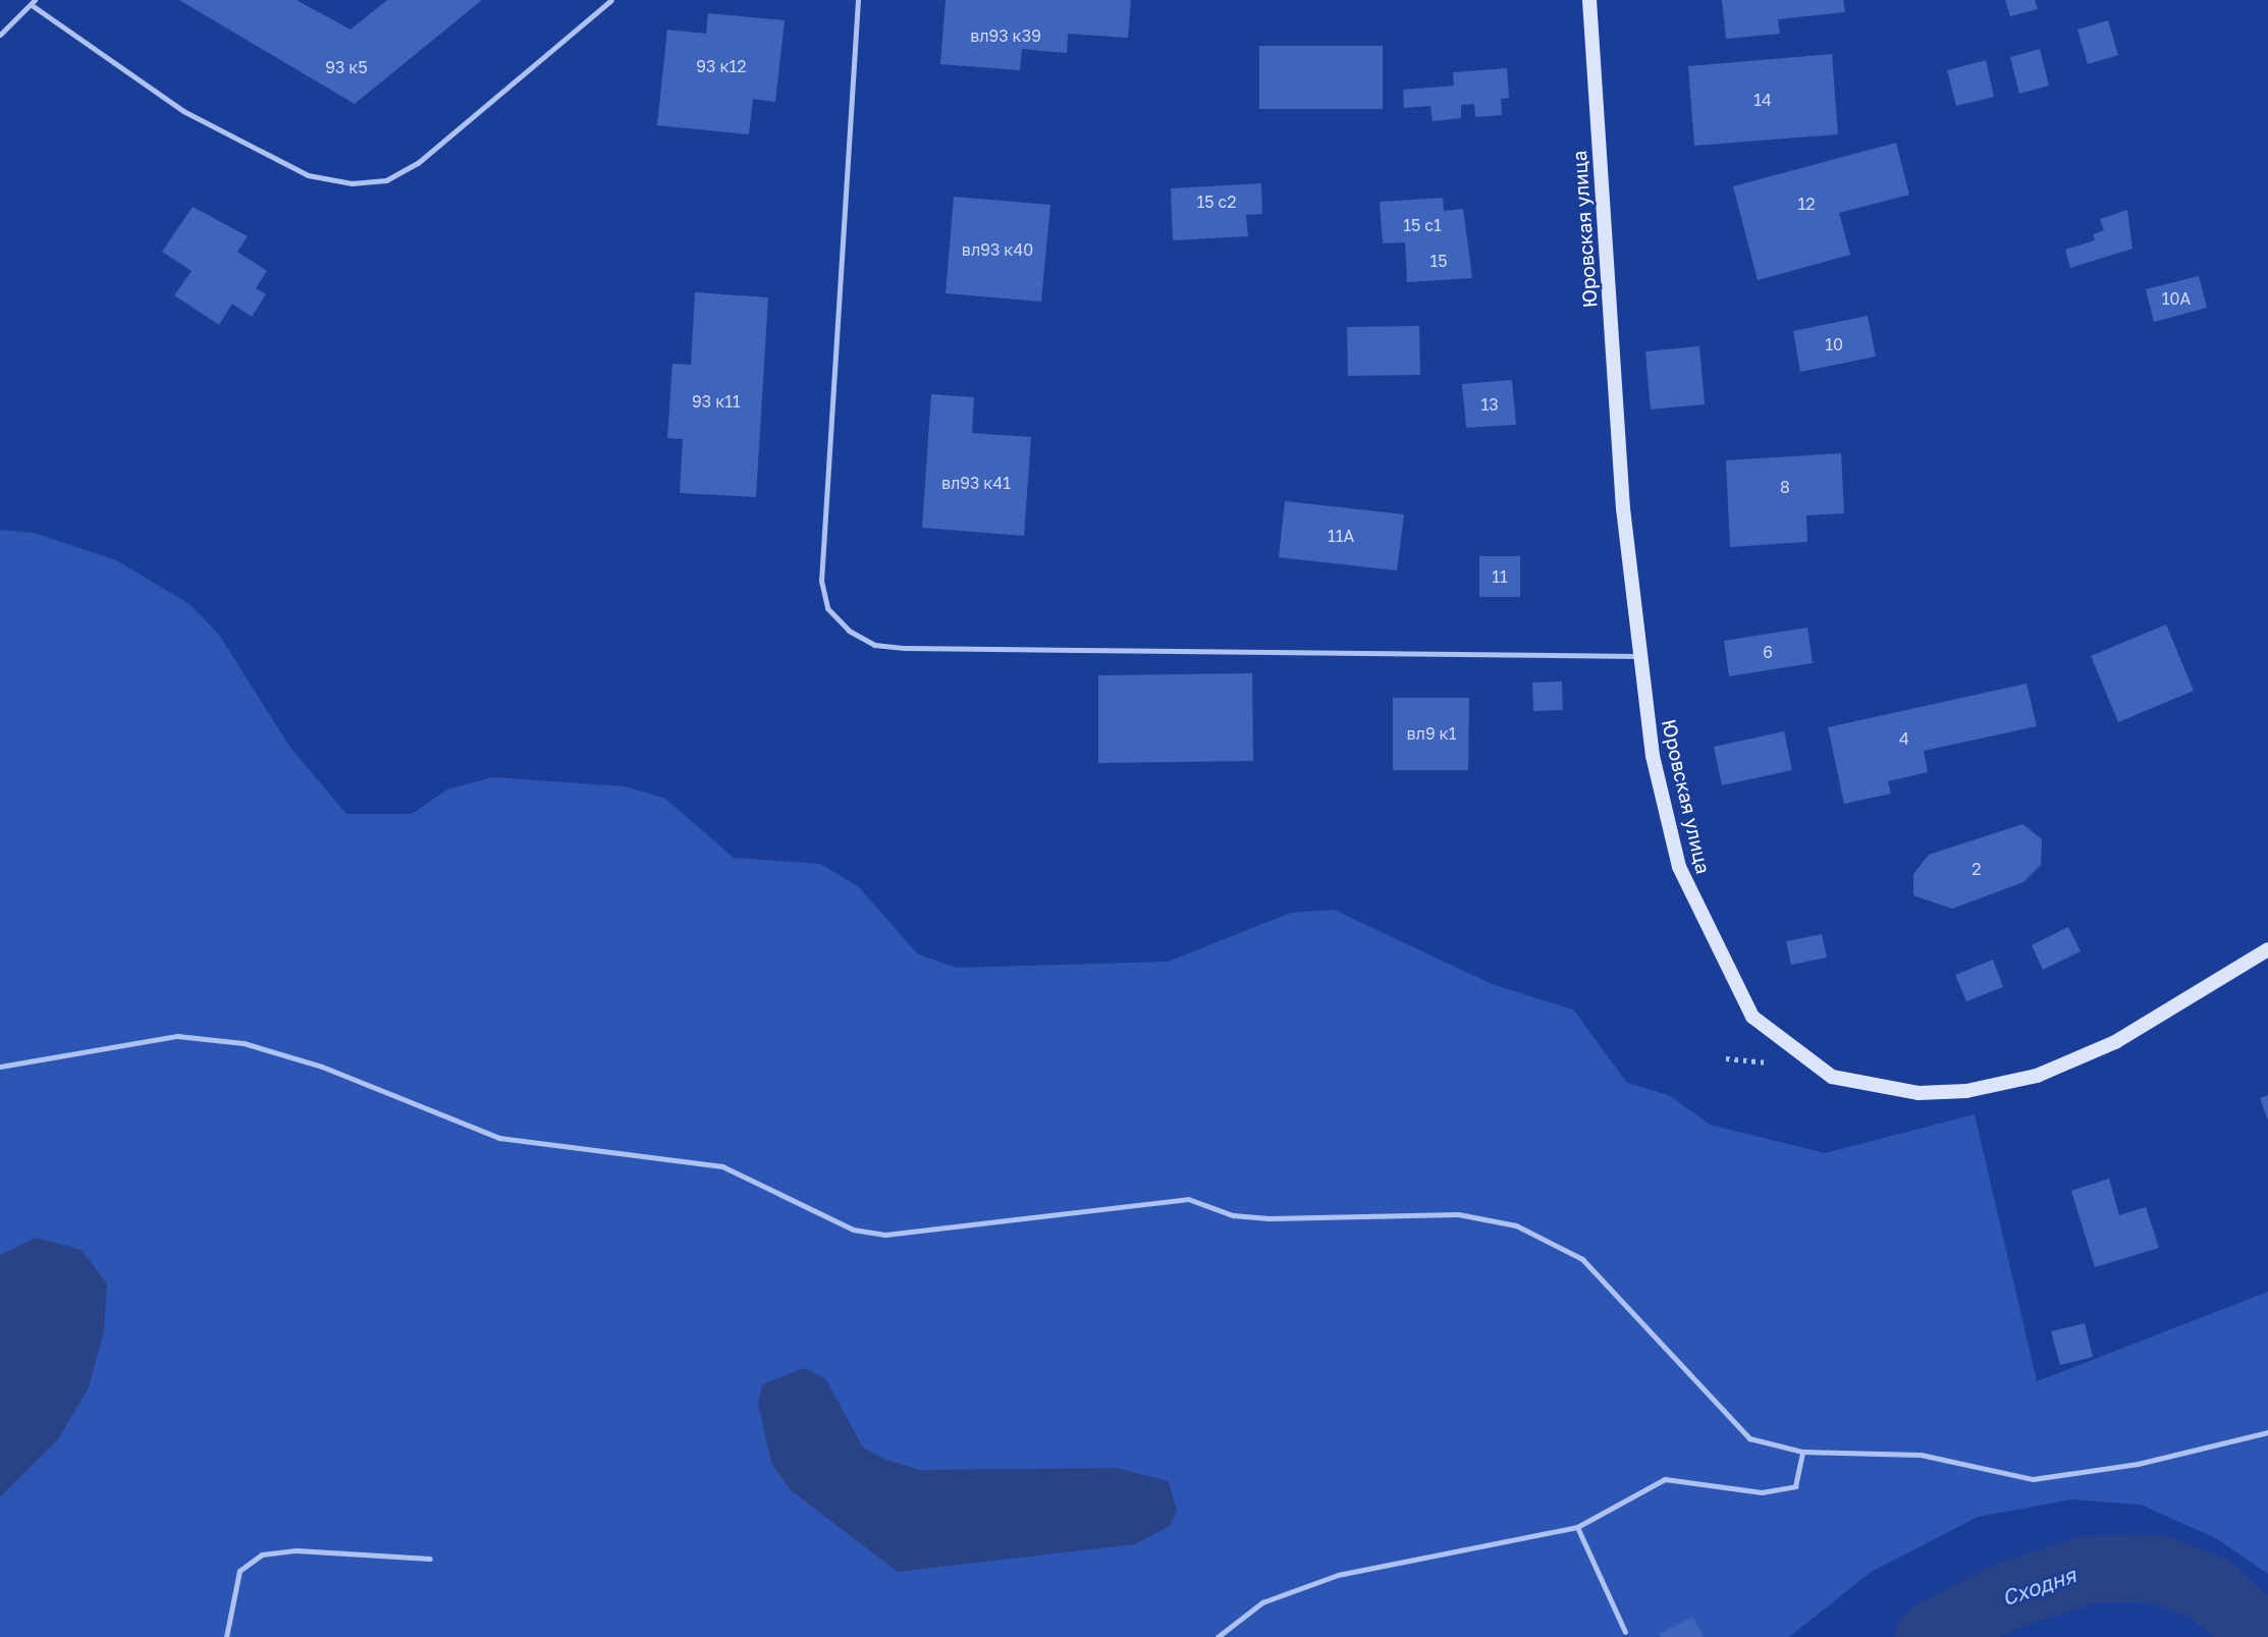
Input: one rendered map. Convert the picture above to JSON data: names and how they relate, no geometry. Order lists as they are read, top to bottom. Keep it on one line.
{"streets":{"street":["Юровская улица"]},"water":["Сходня"],"house_numbers":["вл93 к39","93 к12","93 к5","14","15 с2","12","15 с1","вл93 к40","15","10А","10","93 к11","13","вл93 к41","8","11А","11","6","вл9 к1","4","2"]}
